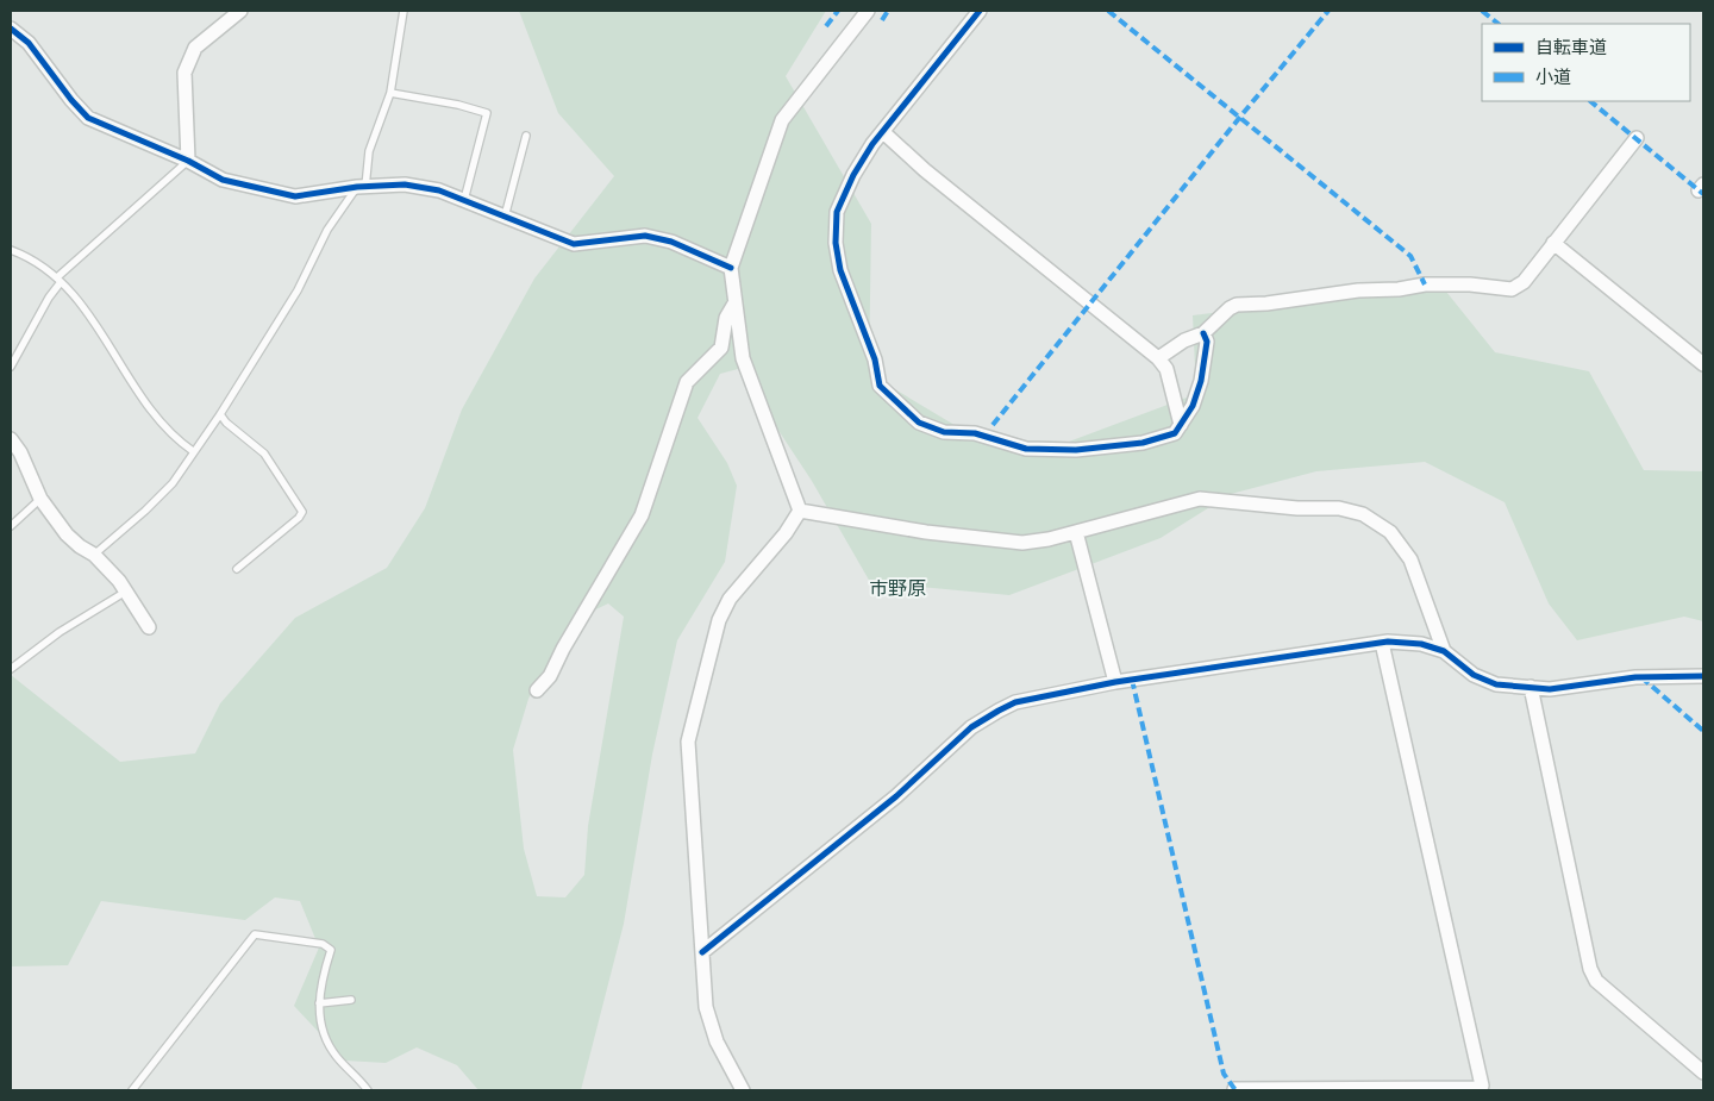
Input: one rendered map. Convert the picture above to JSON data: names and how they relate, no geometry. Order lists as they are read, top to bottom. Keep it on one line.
{"districts":["市野原"],"legend":["自転車道","小道"]}
